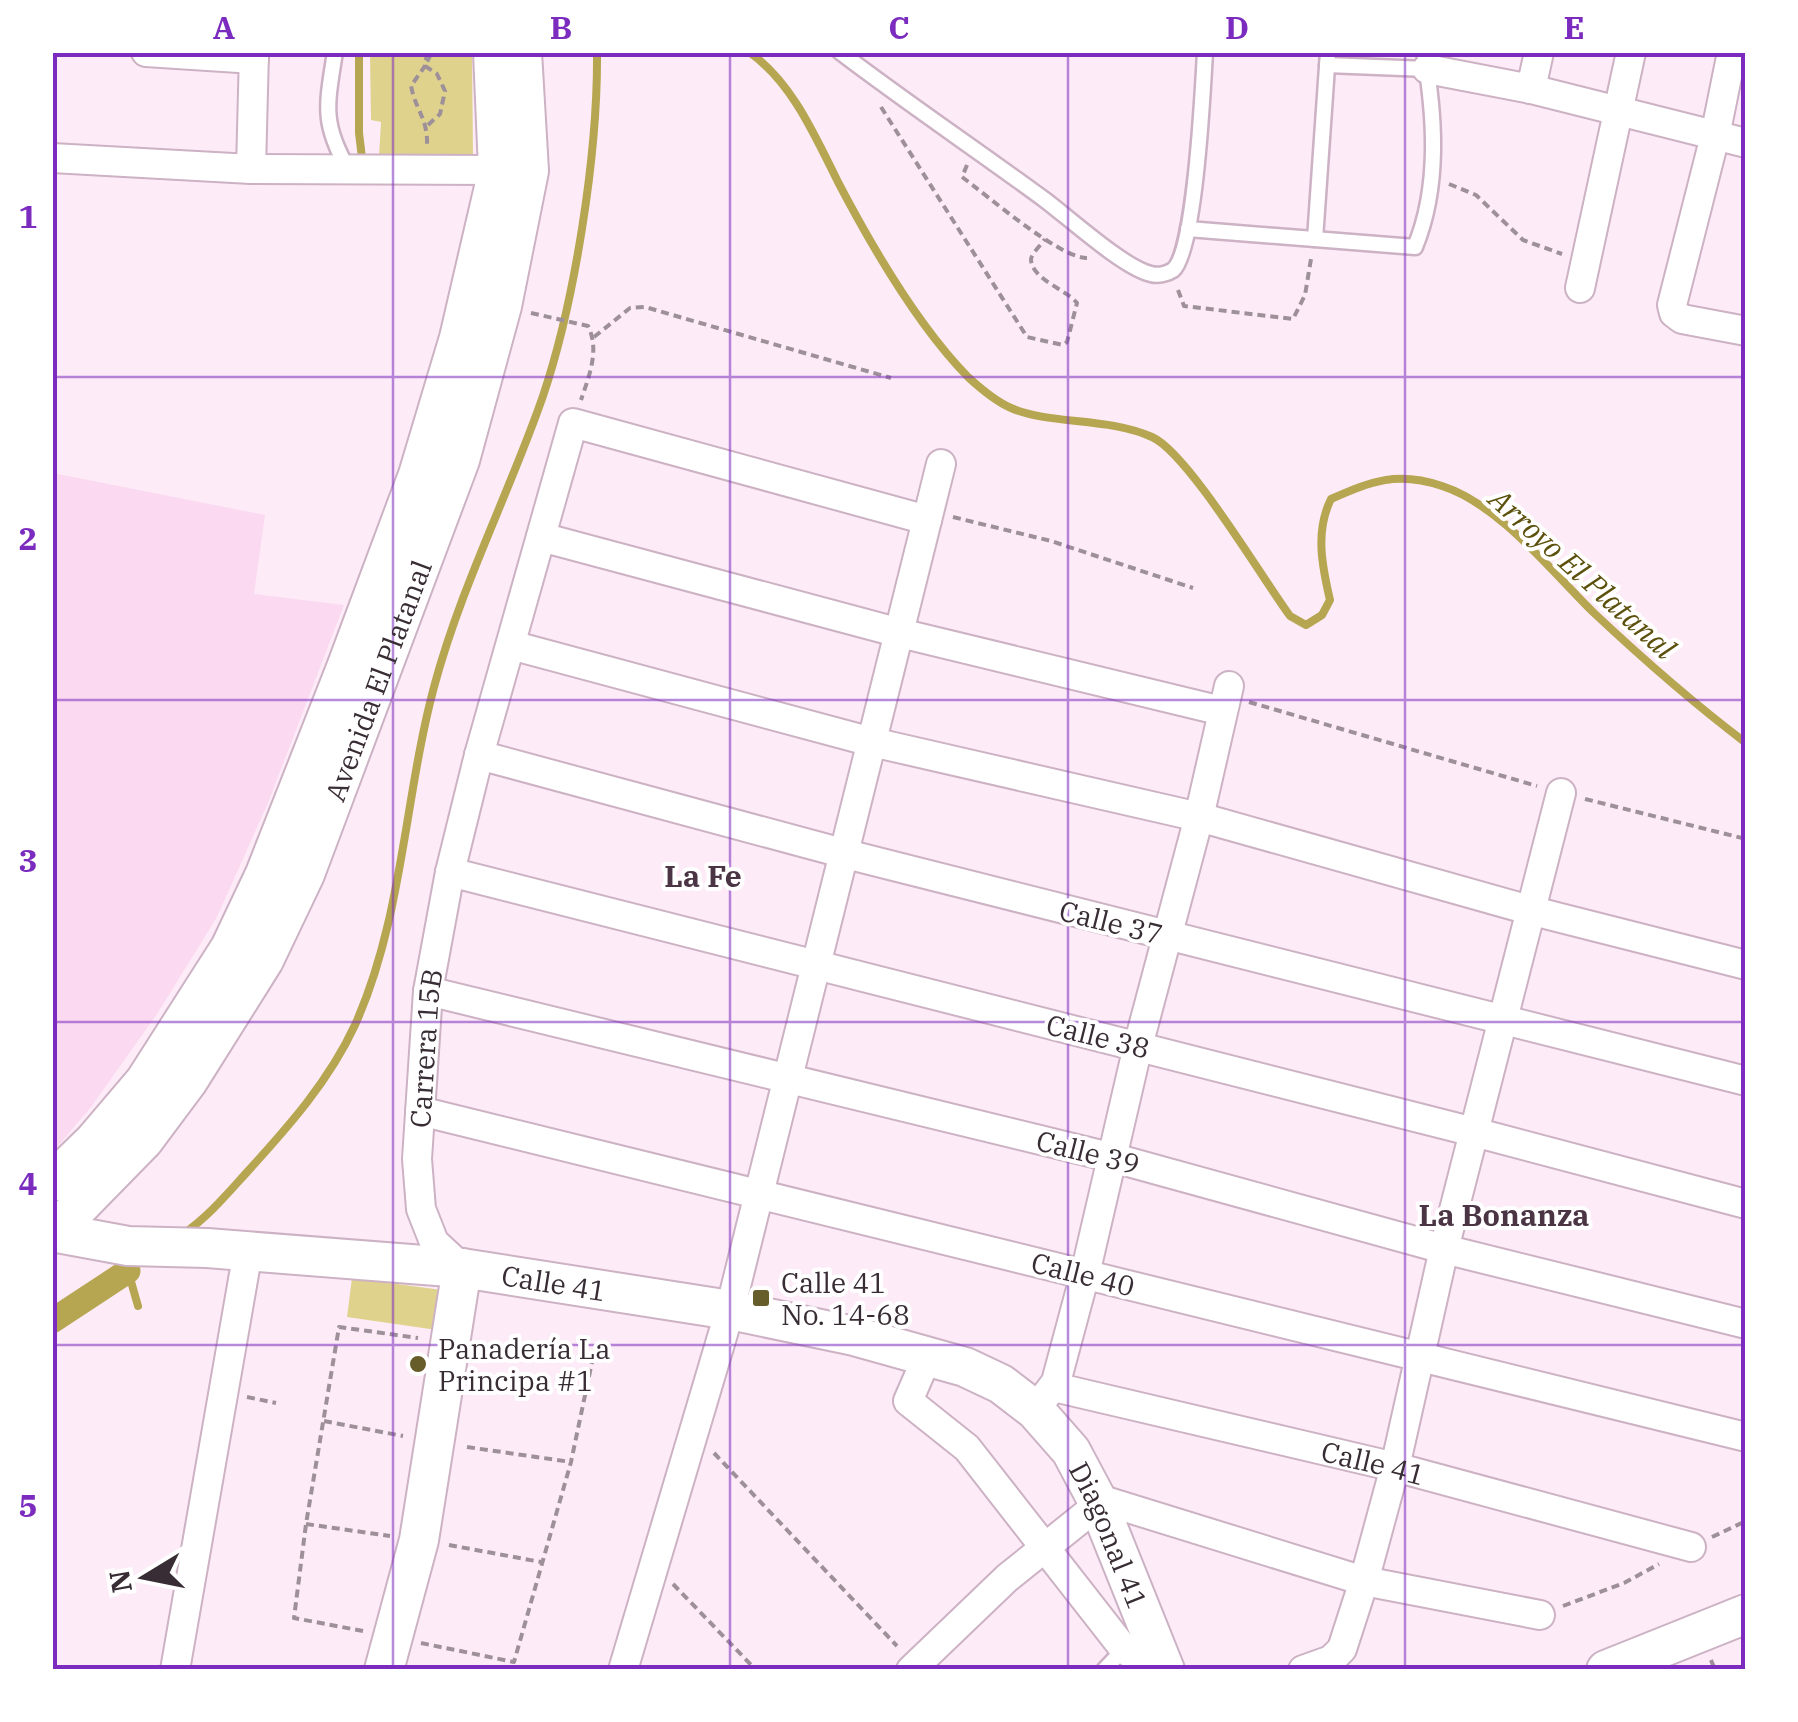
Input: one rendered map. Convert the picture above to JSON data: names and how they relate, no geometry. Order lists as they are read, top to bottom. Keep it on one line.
{"streets":{"main road":["Avenida El Platanal","Calle 41","Diagonal 41"],"street":["Calle 37","Calle 38","Carrera 15B","Calle 39","Calle 40"]},"crossings":[["Avenida El Platanal","Calle 41"],["Calle 37","Carrera 15B"],["Calle 38","Carrera 15B"],["Carrera 15B","Calle 39"],["Carrera 15B","Calle 40"],["Carrera 15B","Calle 41"],["Calle 41","Diagonal 41"]],"districts":["La Fe","La Bonanza"],"water":["Arroyo El Platanal"],"places":{"transit":["Calle 41 No. 14-68"],"other":["Panadería La Principa #1"]},"north":"left","grid":{"columns":["A","B","C","D","E"],"rows":["1","2","3","4","5"]}}
